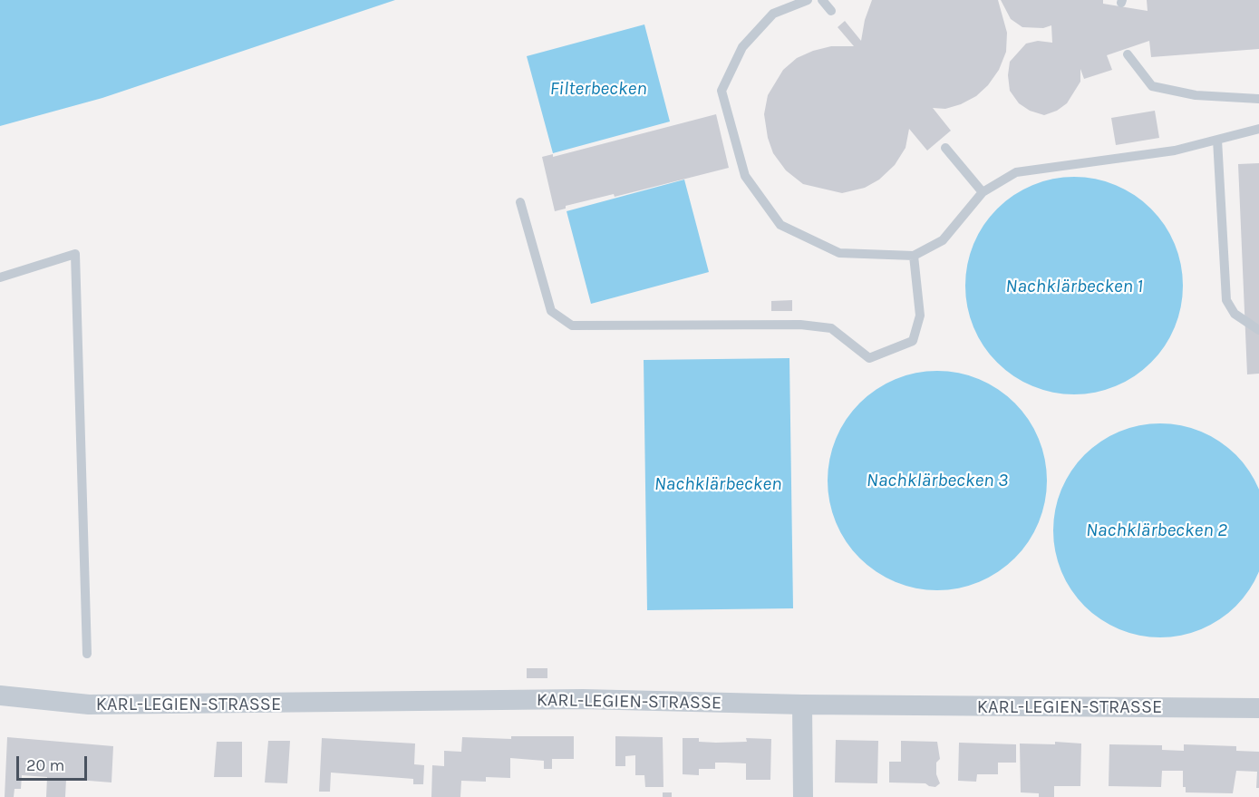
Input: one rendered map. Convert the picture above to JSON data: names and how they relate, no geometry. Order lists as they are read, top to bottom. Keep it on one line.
{"streets":{"street":["KARL-LEGIEN-STRASSE"]},"water":["Filterbecken","Nachklärbecken 1","Nachklärbecken 3","Nachklärbecken","Nachklärbecken 2"],"scale_bar":"20 m"}
